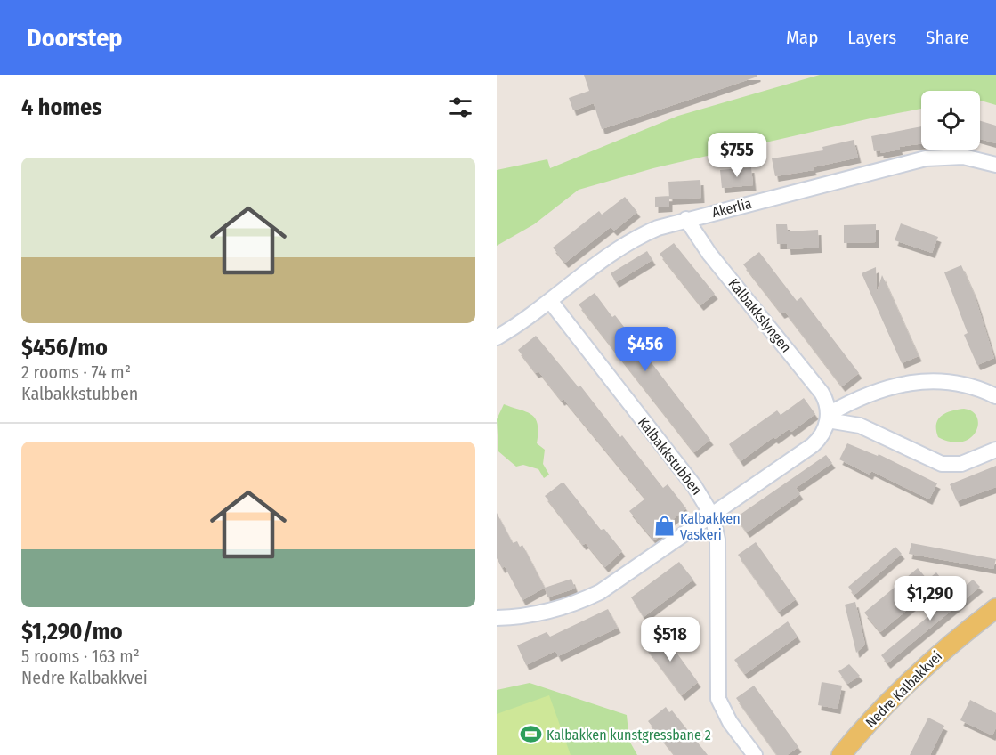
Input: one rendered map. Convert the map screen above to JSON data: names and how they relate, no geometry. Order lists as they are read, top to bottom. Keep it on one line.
{"streets":{"main road":["Nedre Kalbakkvei"],"street":["Akerlia","Kalbakkslyngen","Kalbakkstubben"]},"crossings":[["Akerlia","Kalbakkslyngen"],["Akerlia","Kalbakkstubben"]],"places":{"shop":["Kalbakken Vaskeri"],"sports":["Kalbakken kunstgressbane 2"]},"page":{"header":"Doorstep","nav":["Map","Layers","Share"],"heading":"4 homes","price":["$755","$456","$1,290","$518"],"list":[{"name":"$456/mo","note":"2 rooms · 74 m² · Kalbakkstubben"},{"name":"$1,290/mo","note":"5 rooms · 163 m² · Nedre Kalbakkvei"}]}}
